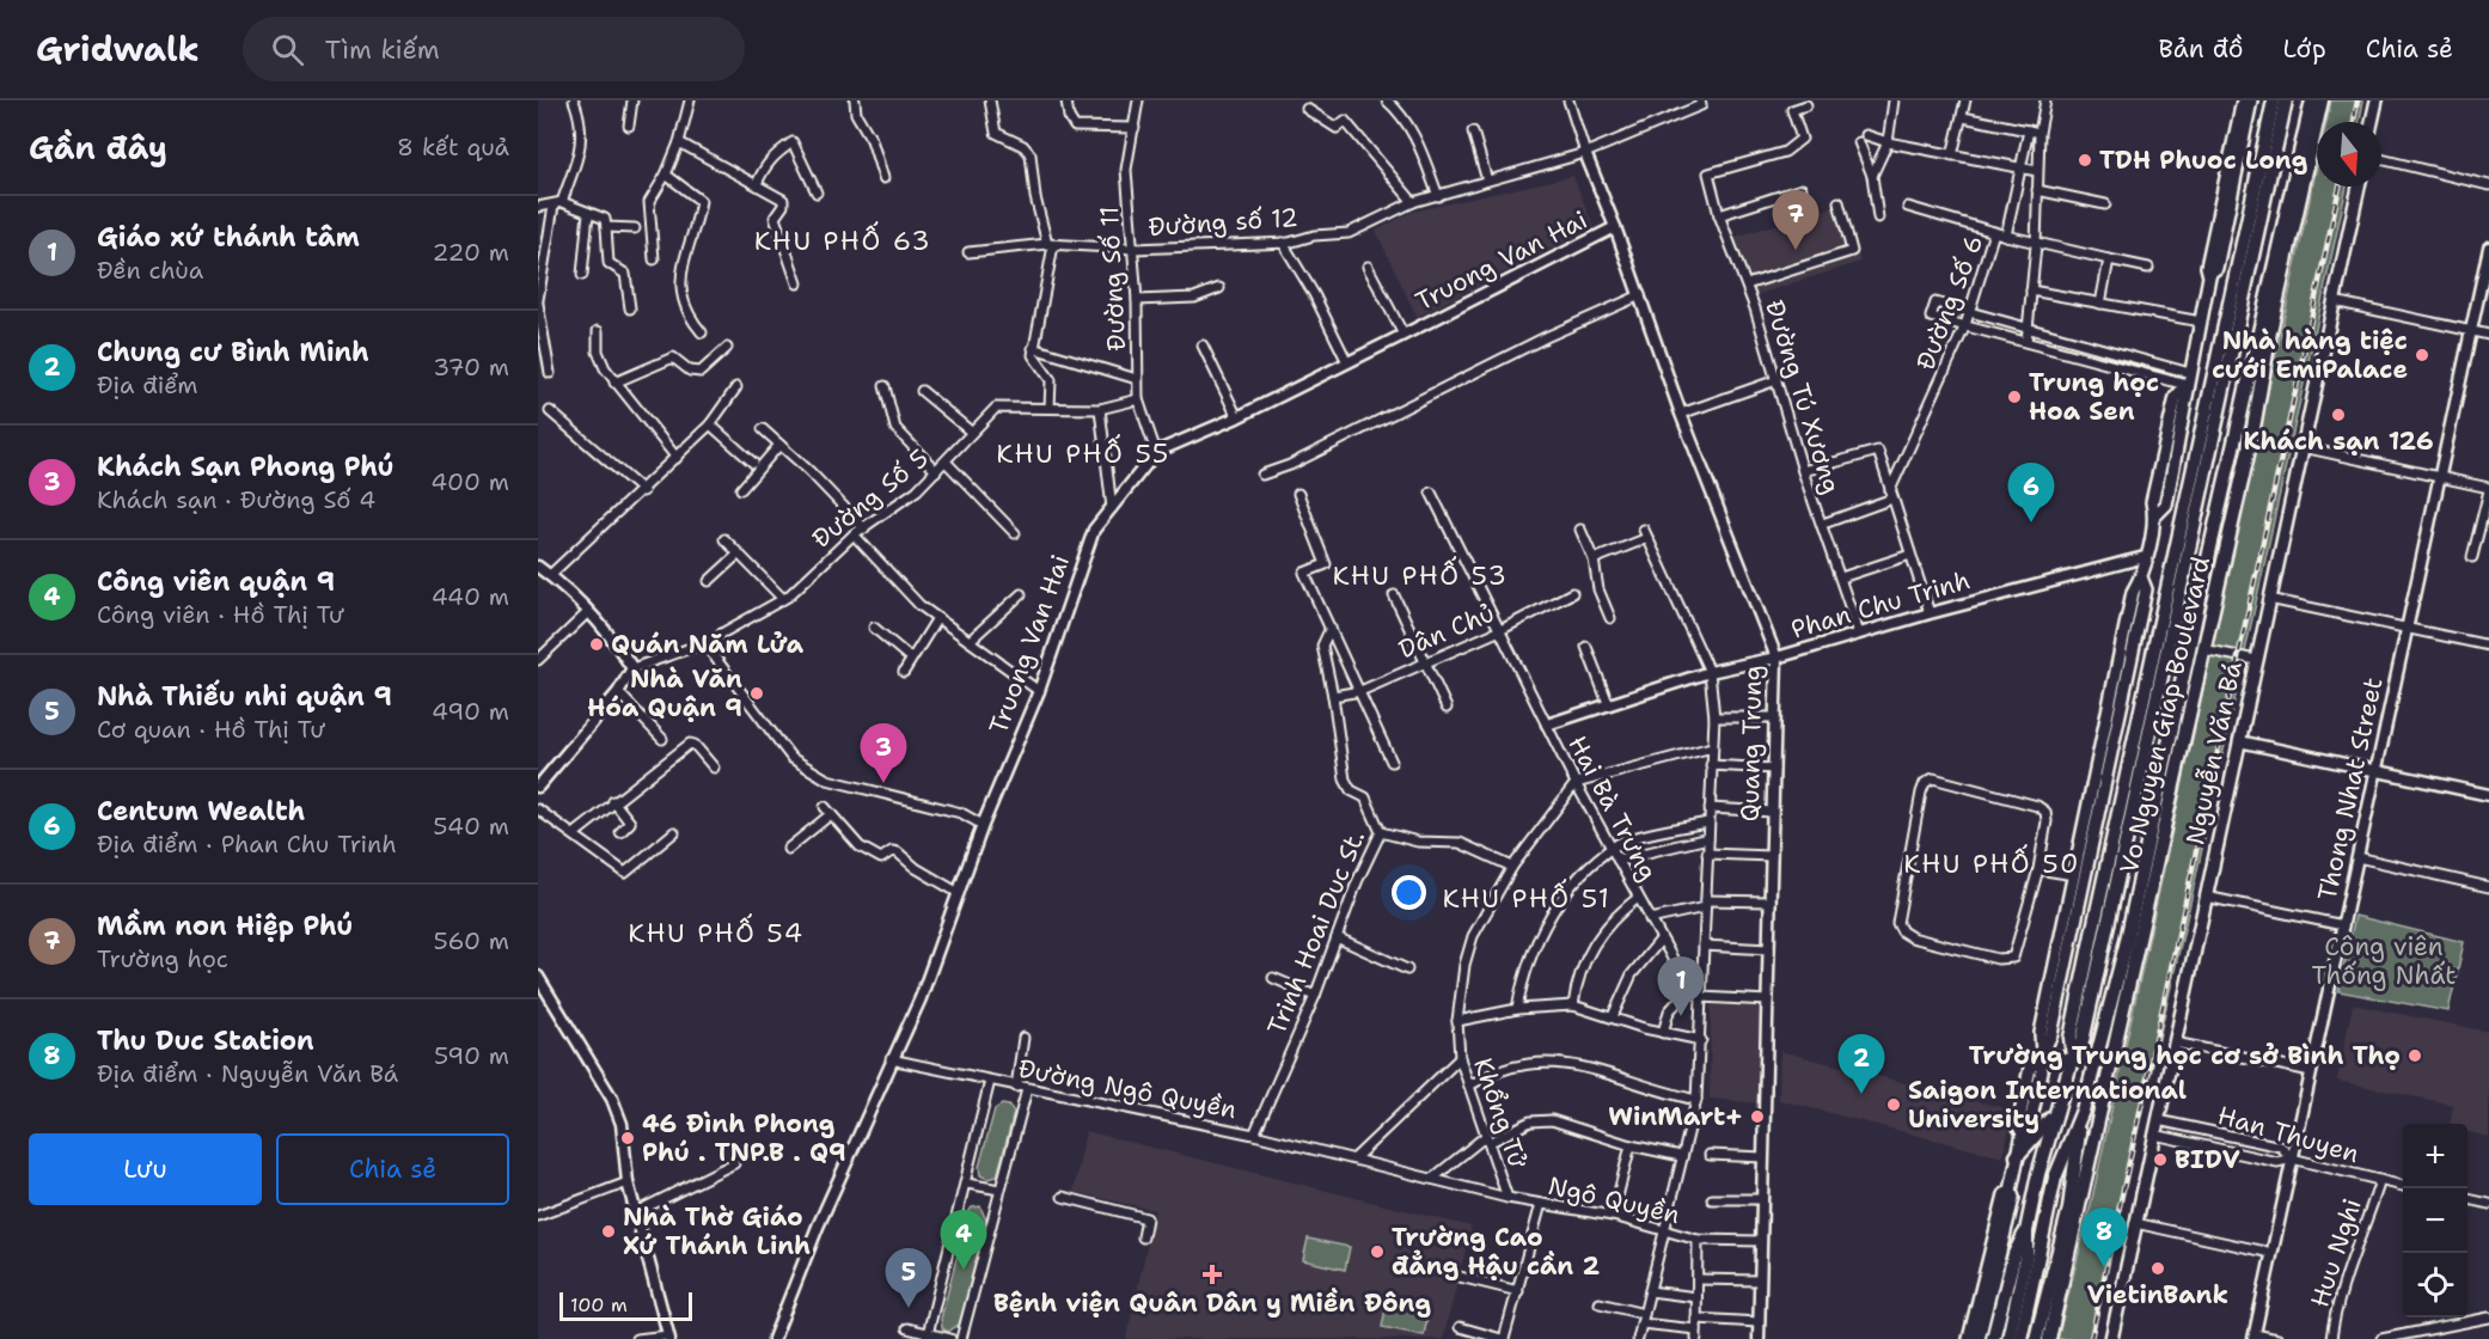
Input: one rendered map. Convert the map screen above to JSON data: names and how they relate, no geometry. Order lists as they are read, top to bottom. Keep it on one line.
{"streets":{"highway":["Vo Nguyen Giap Boulevard"],"main road":["Nguyễn Văn Bá"],"street":["Đường số 12","Truong Van Hai","Đường Số 11","Đường Số 6","Đường Tú Xương","Đường Số 5","Phan Chu Trinh","Dân Chủ","Quang Trung","Thong Nhat Street","Hai Bà Trưng","Trinh Hoai Duc St.","Đường Ngô Quyền","Khổng Tử","Han Thuyen","Ngô Quyền","Huu Nghi"]},"crossings":[["Đường số 12","Đường Số 11"],["Đường số 12","Quang Trung"],["Truong Van Hai","Đường Số 11"],["Truong Van Hai","Quang Trung"],["Truong Van Hai","Đường Ngô Quyền"],["Đường Số 11","Đường Số 5"],["Đường Tú Xương","Phan Chu Trinh"],["Phan Chu Trinh","Quang Trung"],["Phan Chu Trinh","Hai Bà Trưng"],["Dân Chủ","Hai Bà Trưng"],["Dân Chủ","Trinh Hoai Duc St."],["Quang Trung","Ngô Quyền"],["Nguyễn Văn Bá","Han Thuyen"],["Thong Nhat Street","Han Thuyen"],["Hai Bà Trưng","Khổng Tử"],["Trinh Hoai Duc St.","Đường Ngô Quyền"],["Đường Ngô Quyền","Ngô Quyền"],["Khổng Tử","Ngô Quyền"],["Han Thuyen","Huu Nghi"]],"districts":["KHU PHỐ 63","KHU PHỐ 55","KHU PHỐ 53","KHU PHỐ 50","KHU PHỐ 51","KHU PHỐ 54"],"parks":["Công viên Thống Nhất"],"places":{"other":["TDH Phuoc Long","Nhà hàng tiệc cưới EmiPalace","Trung học Hoa Sen","Khách sạn 126","Quán Năm Lửa","Nhà Văn Hóa Quận 9","Trường Trung học cơ sở Bình Thọ","Saigon International University","WinMart+","46 Đình Phong Phú . TNP.B . Q9","BIDV","Nhà Thờ Giáo Xứ Thánh Linh","Trường Cao đẳng Hậu cần 2","VietinBank"],"health":["Bệnh viện Quân Dân y Miền Đông"]},"scale_bar":"100 m","north":"bottom","page":{"header":"Gridwalk","search":"Tìm kiếm","nav":["Bản đồ","Lớp","Chia sẻ"],"heading":["Gần đây","8 kết quả"],"pins":["7","6","3","1","2","8","4","5"],"list":[{"mark":"1","name":"Giáo xứ thánh tâm","note":"Đền chùa","value":"220 m"},{"mark":"2","name":"Chung cư Bình Minh","note":"Địa điểm","value":"370 m"},{"mark":"3","name":"Khách Sạn Phong Phú","note":"Khách sạn · Đường Số 4","value":"400 m"},{"mark":"4","name":"Công viên quận 9","note":"Công viên · Hồ Thị Tư","value":"440 m"},{"mark":"5","name":"Nhà Thiếu nhi quận 9","note":"Cơ quan · Hồ Thị Tư","value":"490 m"},{"mark":"6","name":"Centum Wealth","note":"Địa điểm · Phan Chu Trinh","value":"540 m"},{"mark":"7","name":"Mầm non Hiệp Phú","note":"Trường học","value":"560 m"},{"mark":"8","name":"Thu Duc Station","note":"Địa điểm · Nguyễn Văn Bá","value":"590 m"}],"buttons":["Lưu","Chia sẻ"],"map_buttons":["+","−"],"scale":"100 m"}}
